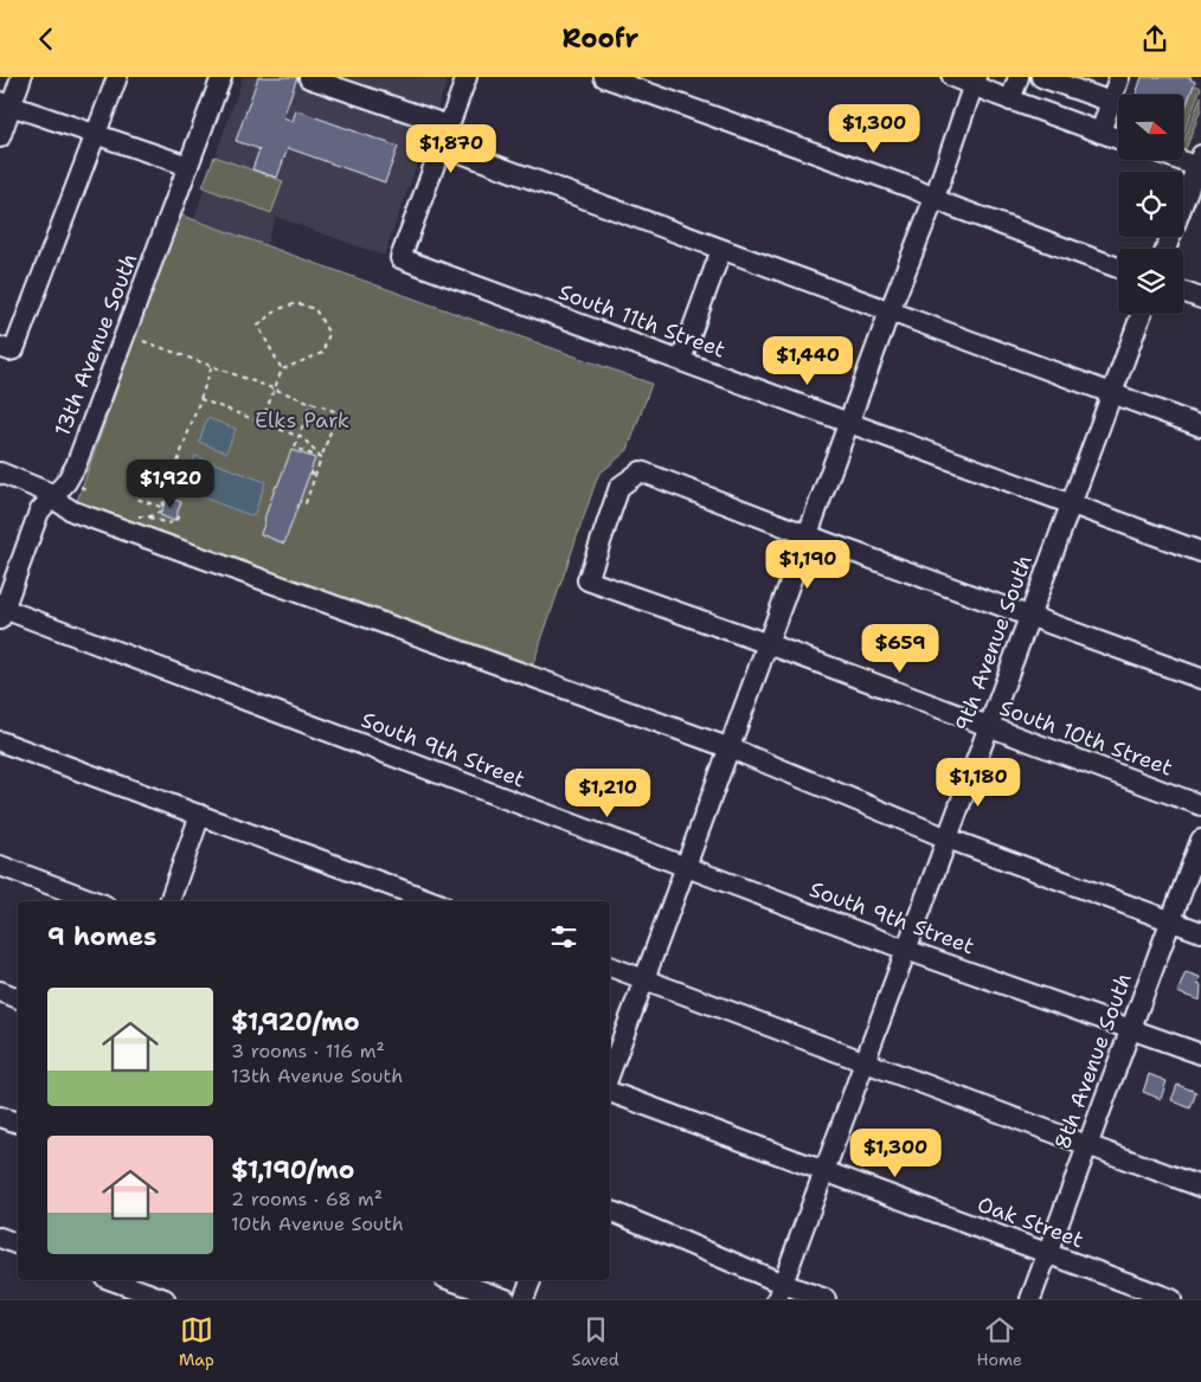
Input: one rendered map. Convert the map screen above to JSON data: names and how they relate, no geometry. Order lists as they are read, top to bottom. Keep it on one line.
{"streets":{"street":["South 11th Street","13th Avenue South","9th Avenue South","South 10th Street","South 9th Street","8th Avenue South","Oak Street"]},"crossings":[["South 11th Street","9th Avenue South"],["13th Avenue South","South 9th Street"],["9th Avenue South","South 10th Street"],["9th Avenue South","South 9th Street"],["9th Avenue South","Oak Street"],["South 9th Street","8th Avenue South"],["8th Avenue South","Oak Street"]],"parks":["Elks Park"],"north":"right","page":{"header":"Roofr","price":["$1,300","$1,870","$1,440","$1,920","$1,190","$659","$1,180","$1,210","$1,300"],"heading":"9 homes","list":[{"name":"$1,920/mo","note":"3 rooms · 116 m² · 13th Avenue South"},{"name":"$1,190/mo","note":"2 rooms · 68 m² · 10th Avenue South"}],"tabs":["Map","Saved","Home"]}}
